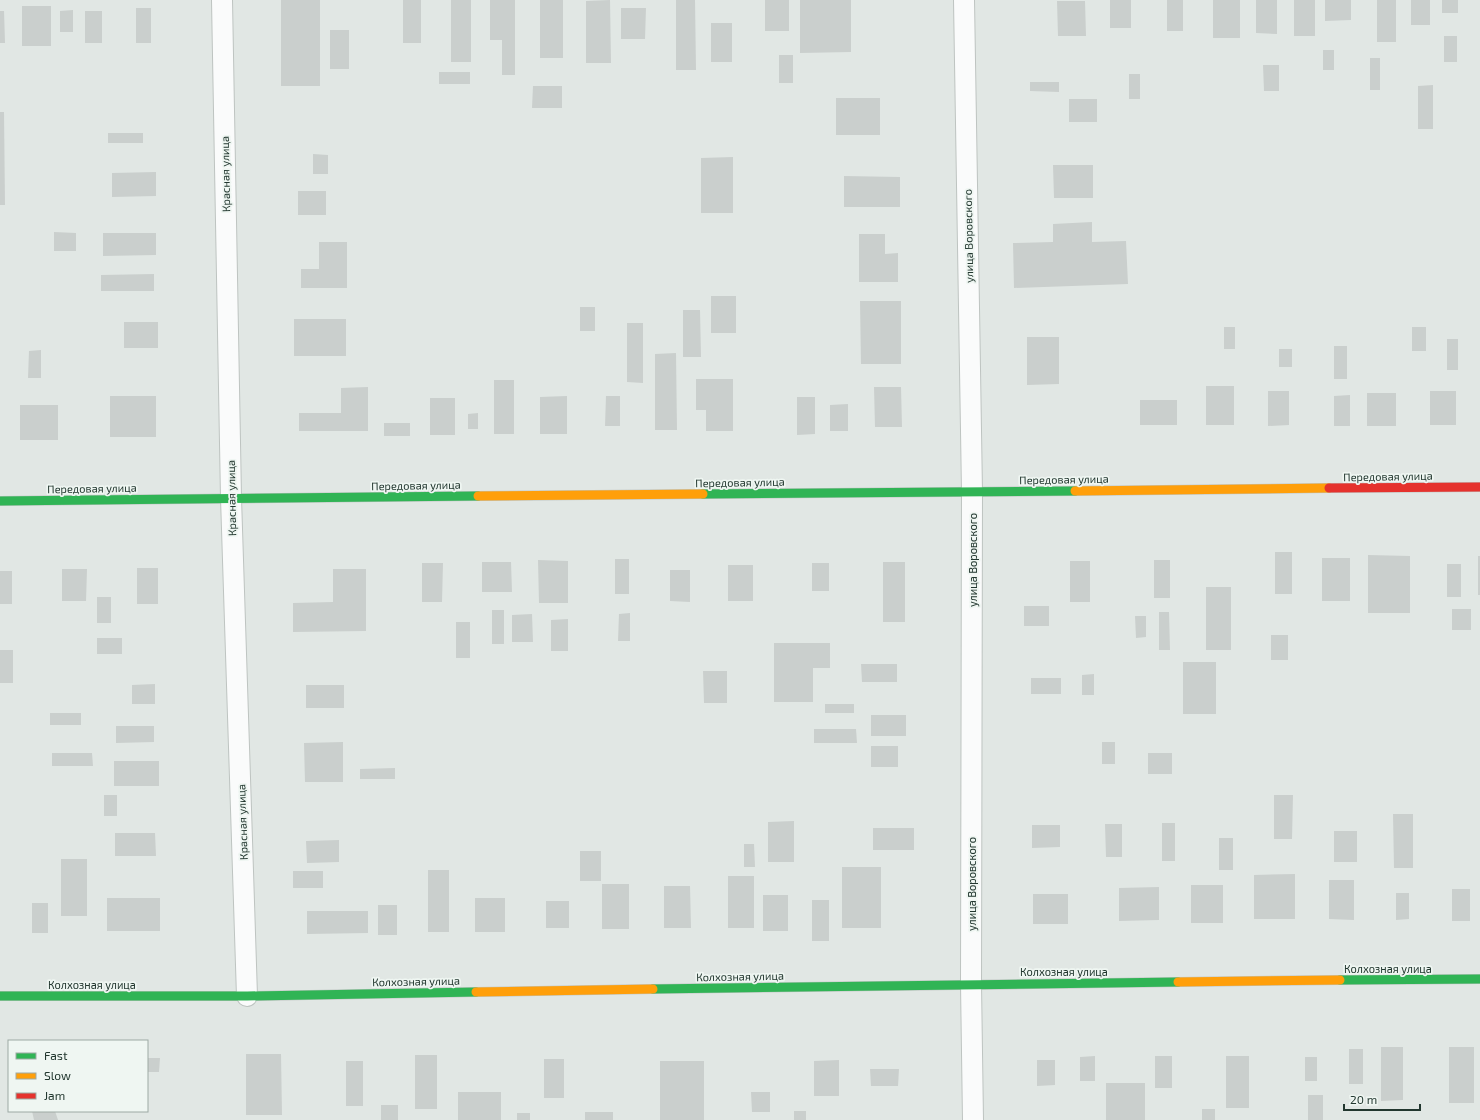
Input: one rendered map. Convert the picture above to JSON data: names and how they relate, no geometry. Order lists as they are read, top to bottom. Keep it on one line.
{"streets":{"street":["Красная улица","улица Воровского","Передовая улица","Колхозная улица"]},"crossings":[["Красная улица","Передовая улица"],["Красная улица","Колхозная улица"],["улица Воровского","Передовая улица"],["улица Воровского","Колхозная улица"]],"legend":["Fast","Slow","Jam"],"scale_bar":"20 m"}
